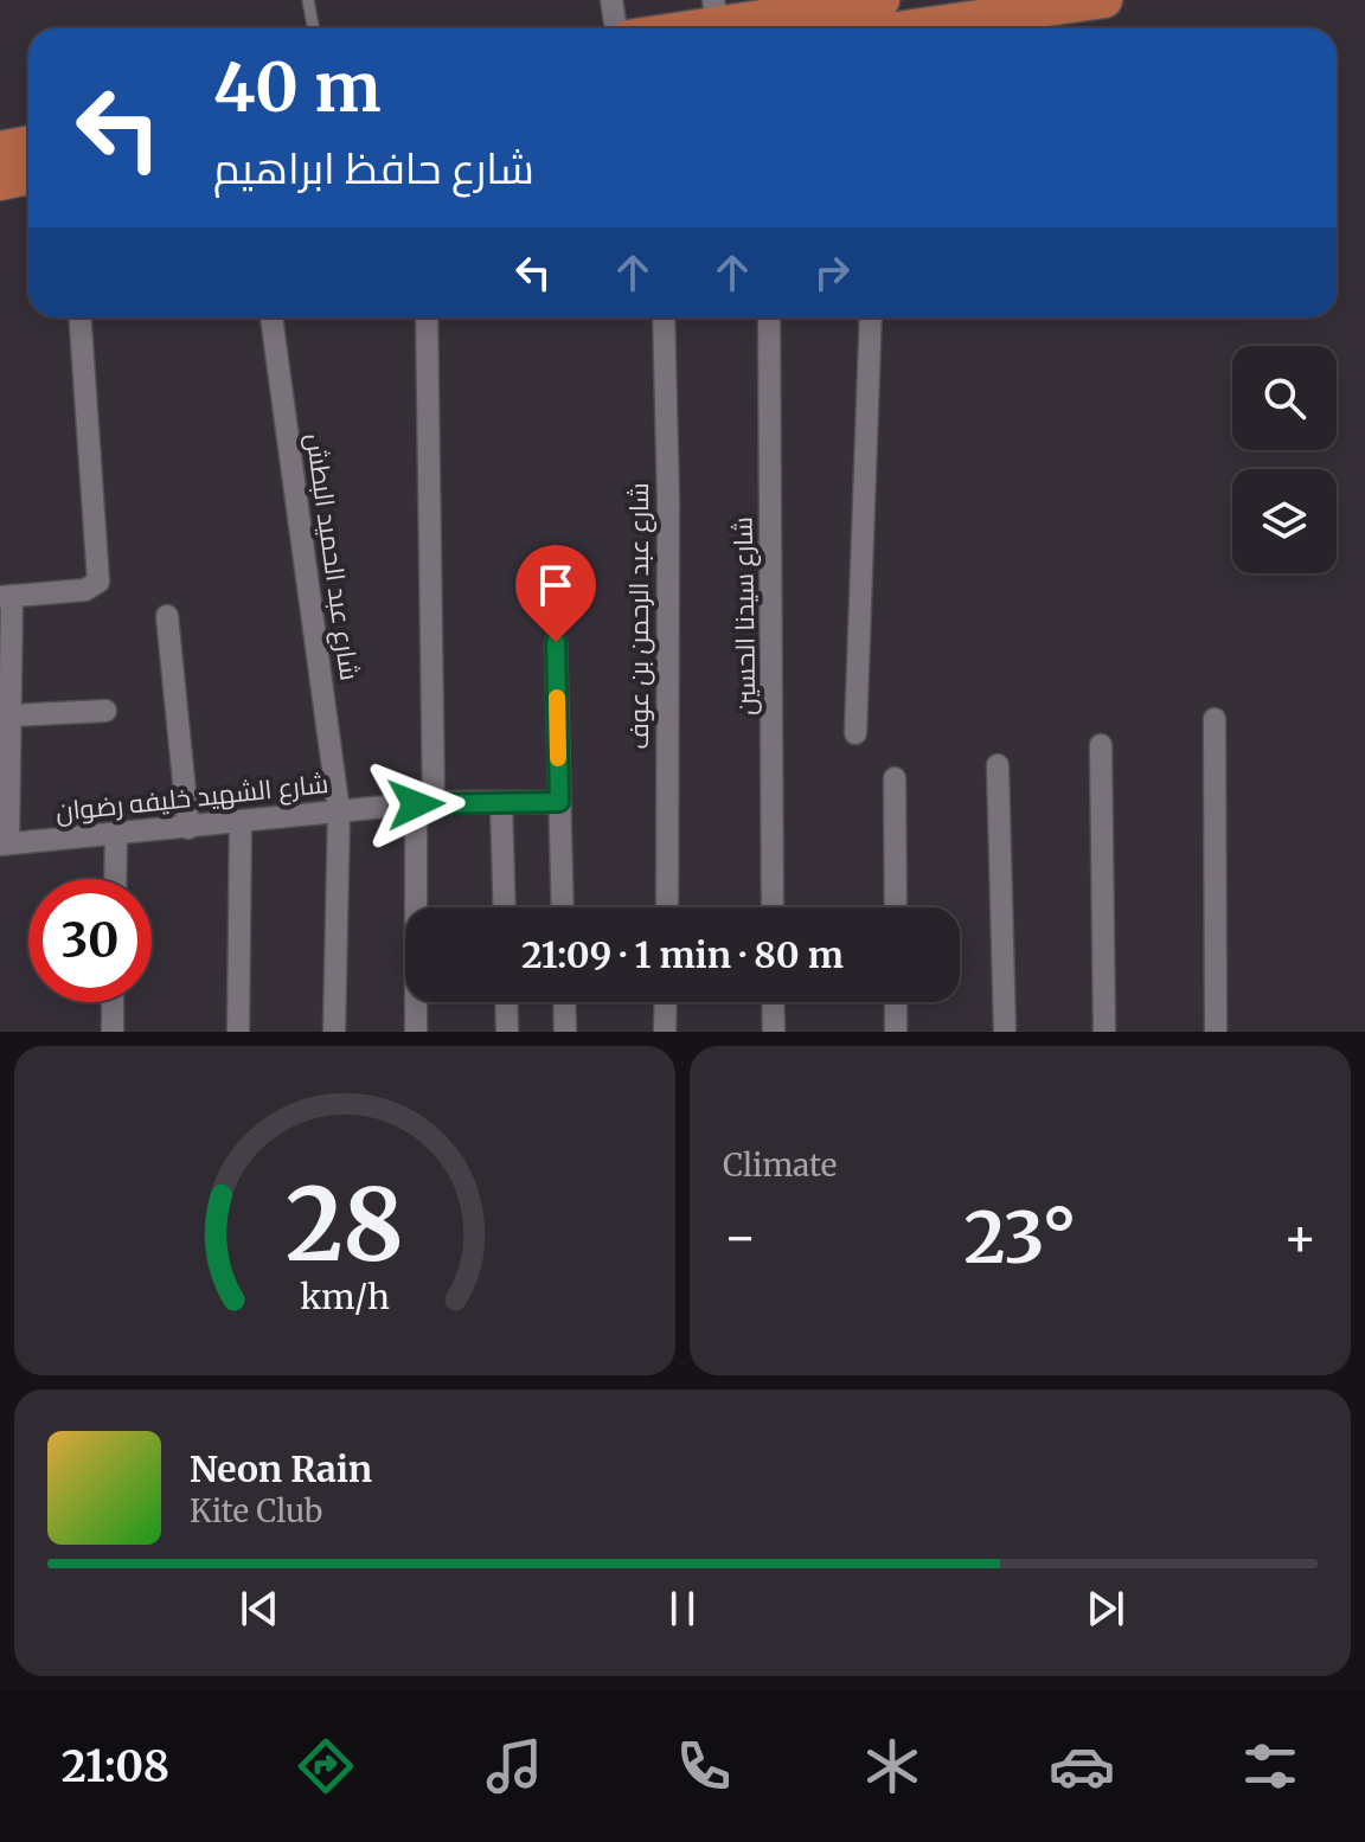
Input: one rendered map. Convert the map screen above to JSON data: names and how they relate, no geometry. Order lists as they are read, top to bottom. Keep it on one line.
{"streets":{"street":["شارع عبد الحميد البطش","شارع عبد الرحمن بن عوف","شارع سيدنا الحسين","شارع الشهيد خليفه رضوان"]},"crossings":[["شارع عبد الحميد البطش","شارع الشهيد خليفه رضوان"]],"page":{"turn":["40 m","شارع حافظ ابراهيم"],"limit":"30","trip":"21:09 · 1 min · 80 m","tile":"Climate","heat":["−","23°","+"],"song":["Neon Rain","Kite Club"],"tabs":"21:08","gauge":["28","km/h"]}}
